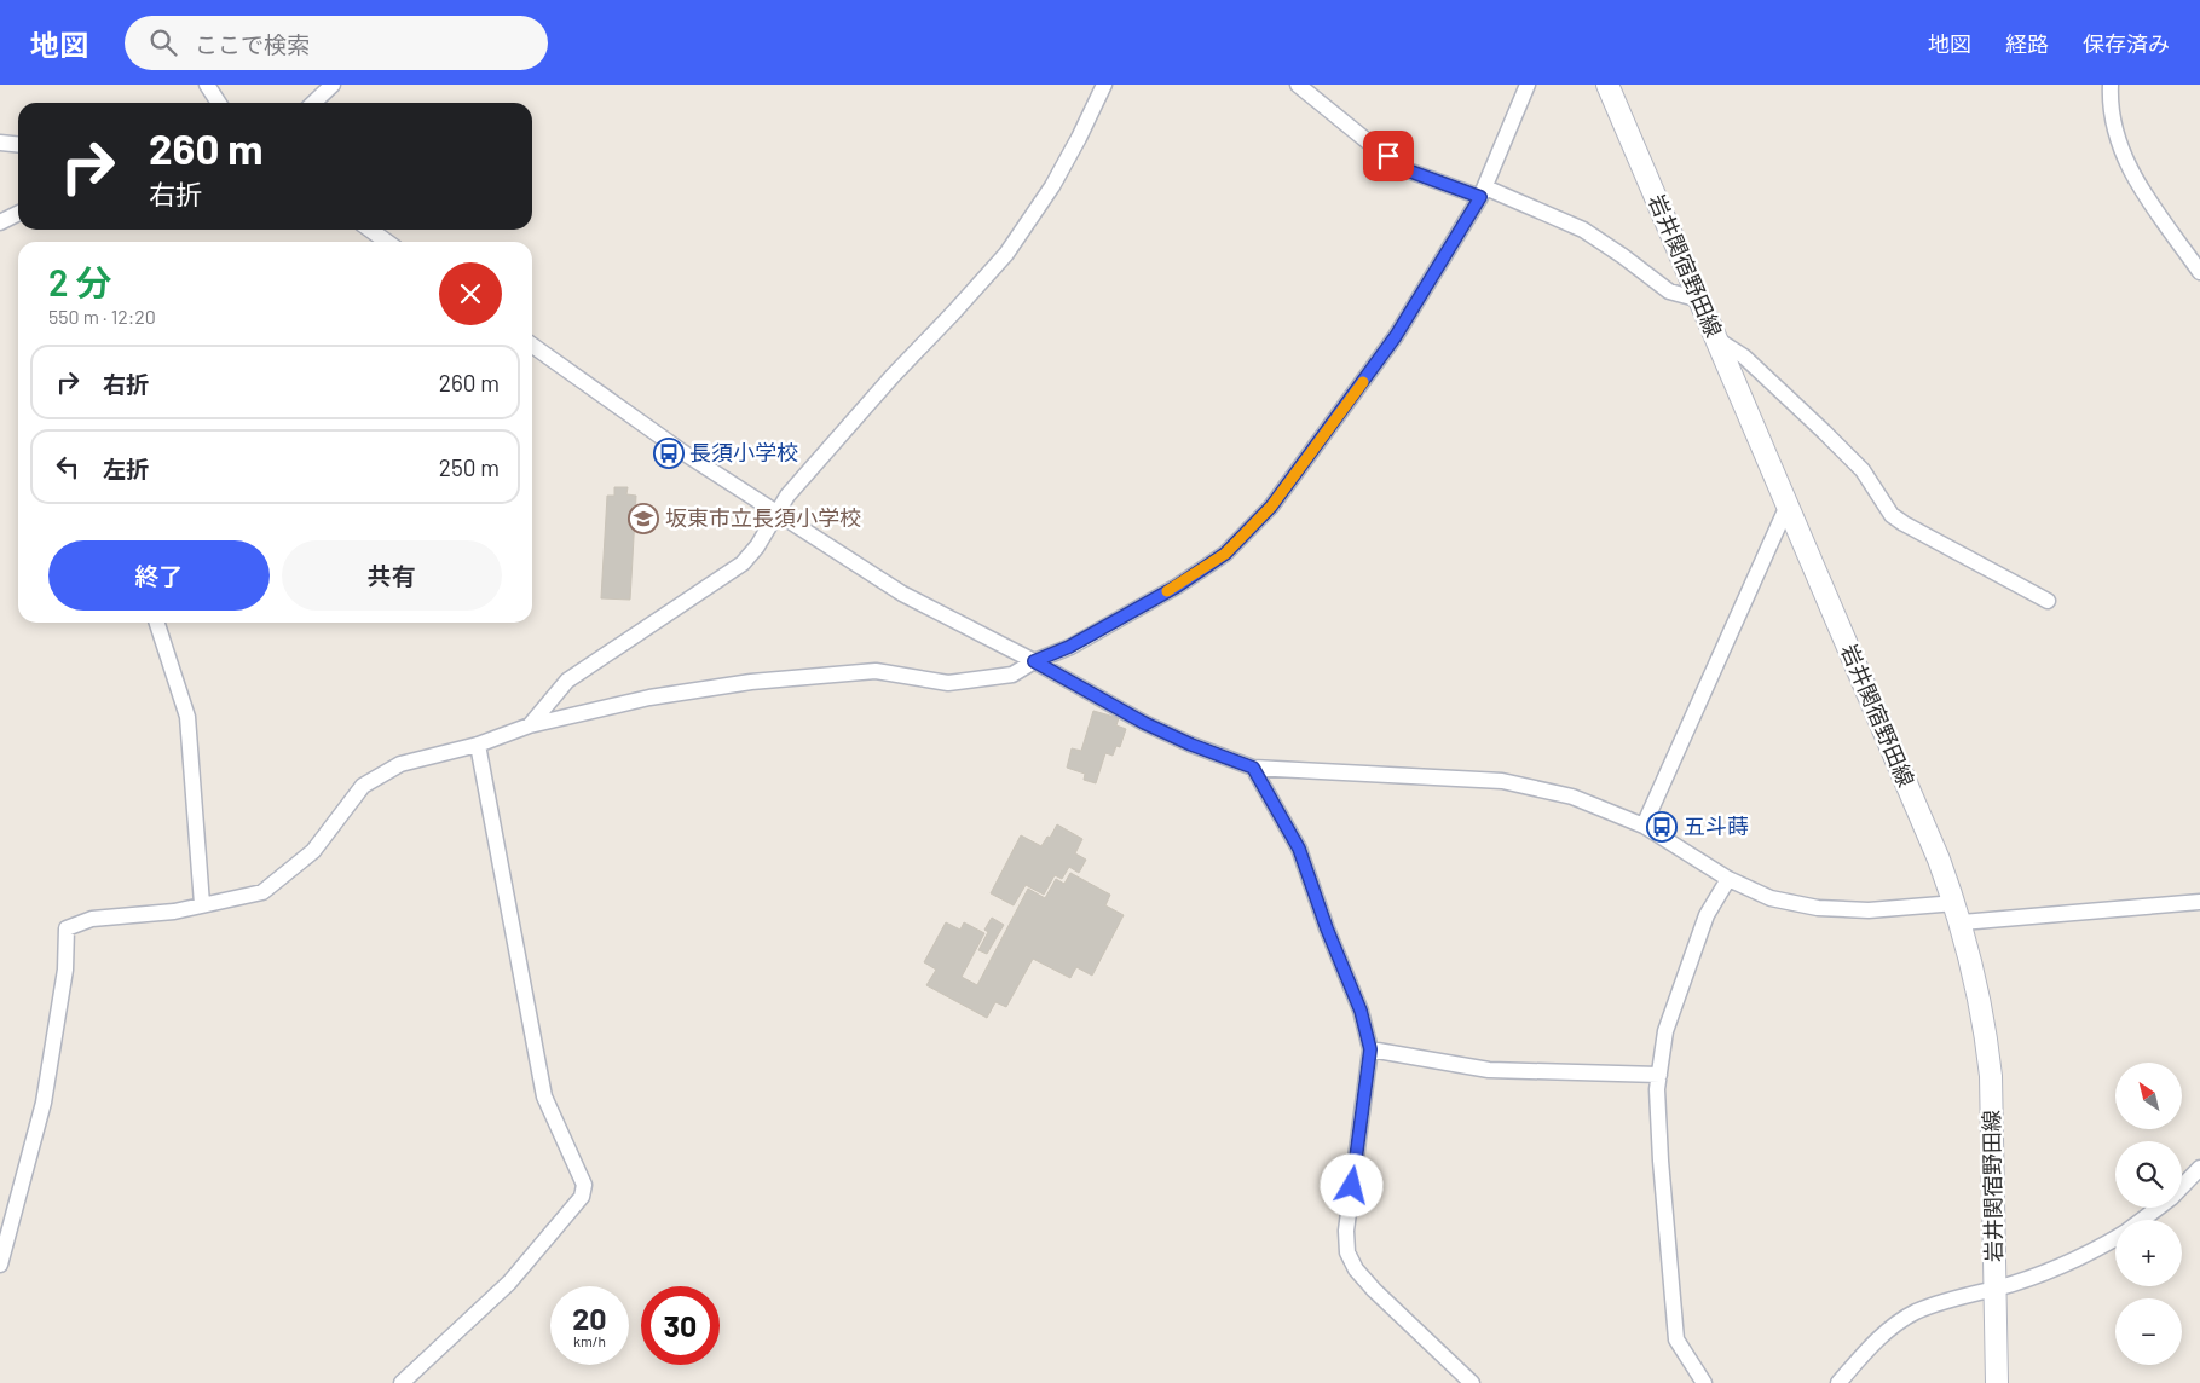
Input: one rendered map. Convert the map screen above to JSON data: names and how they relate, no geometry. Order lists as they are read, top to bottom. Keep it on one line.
{"streets":{"main road":["岩井関宿野田線"]},"places":{"bus stop":["長須小学校","五斗蒔"],"school or university":["坂東市立長須小学校"]},"north":"top left","page":{"header":"地図","search":"ここで検索","nav":["地図","経路","保存済み"],"turn":["260 m","右折"],"heading":["2 分","550 m · 12:20"],"list":[{"name":"右折","value":"260 m"},{"name":"左折","value":"250 m"}],"buttons":["終了","共有"],"map_buttons":["+","−"],"speed":"20 km/h","limit":"30"}}
